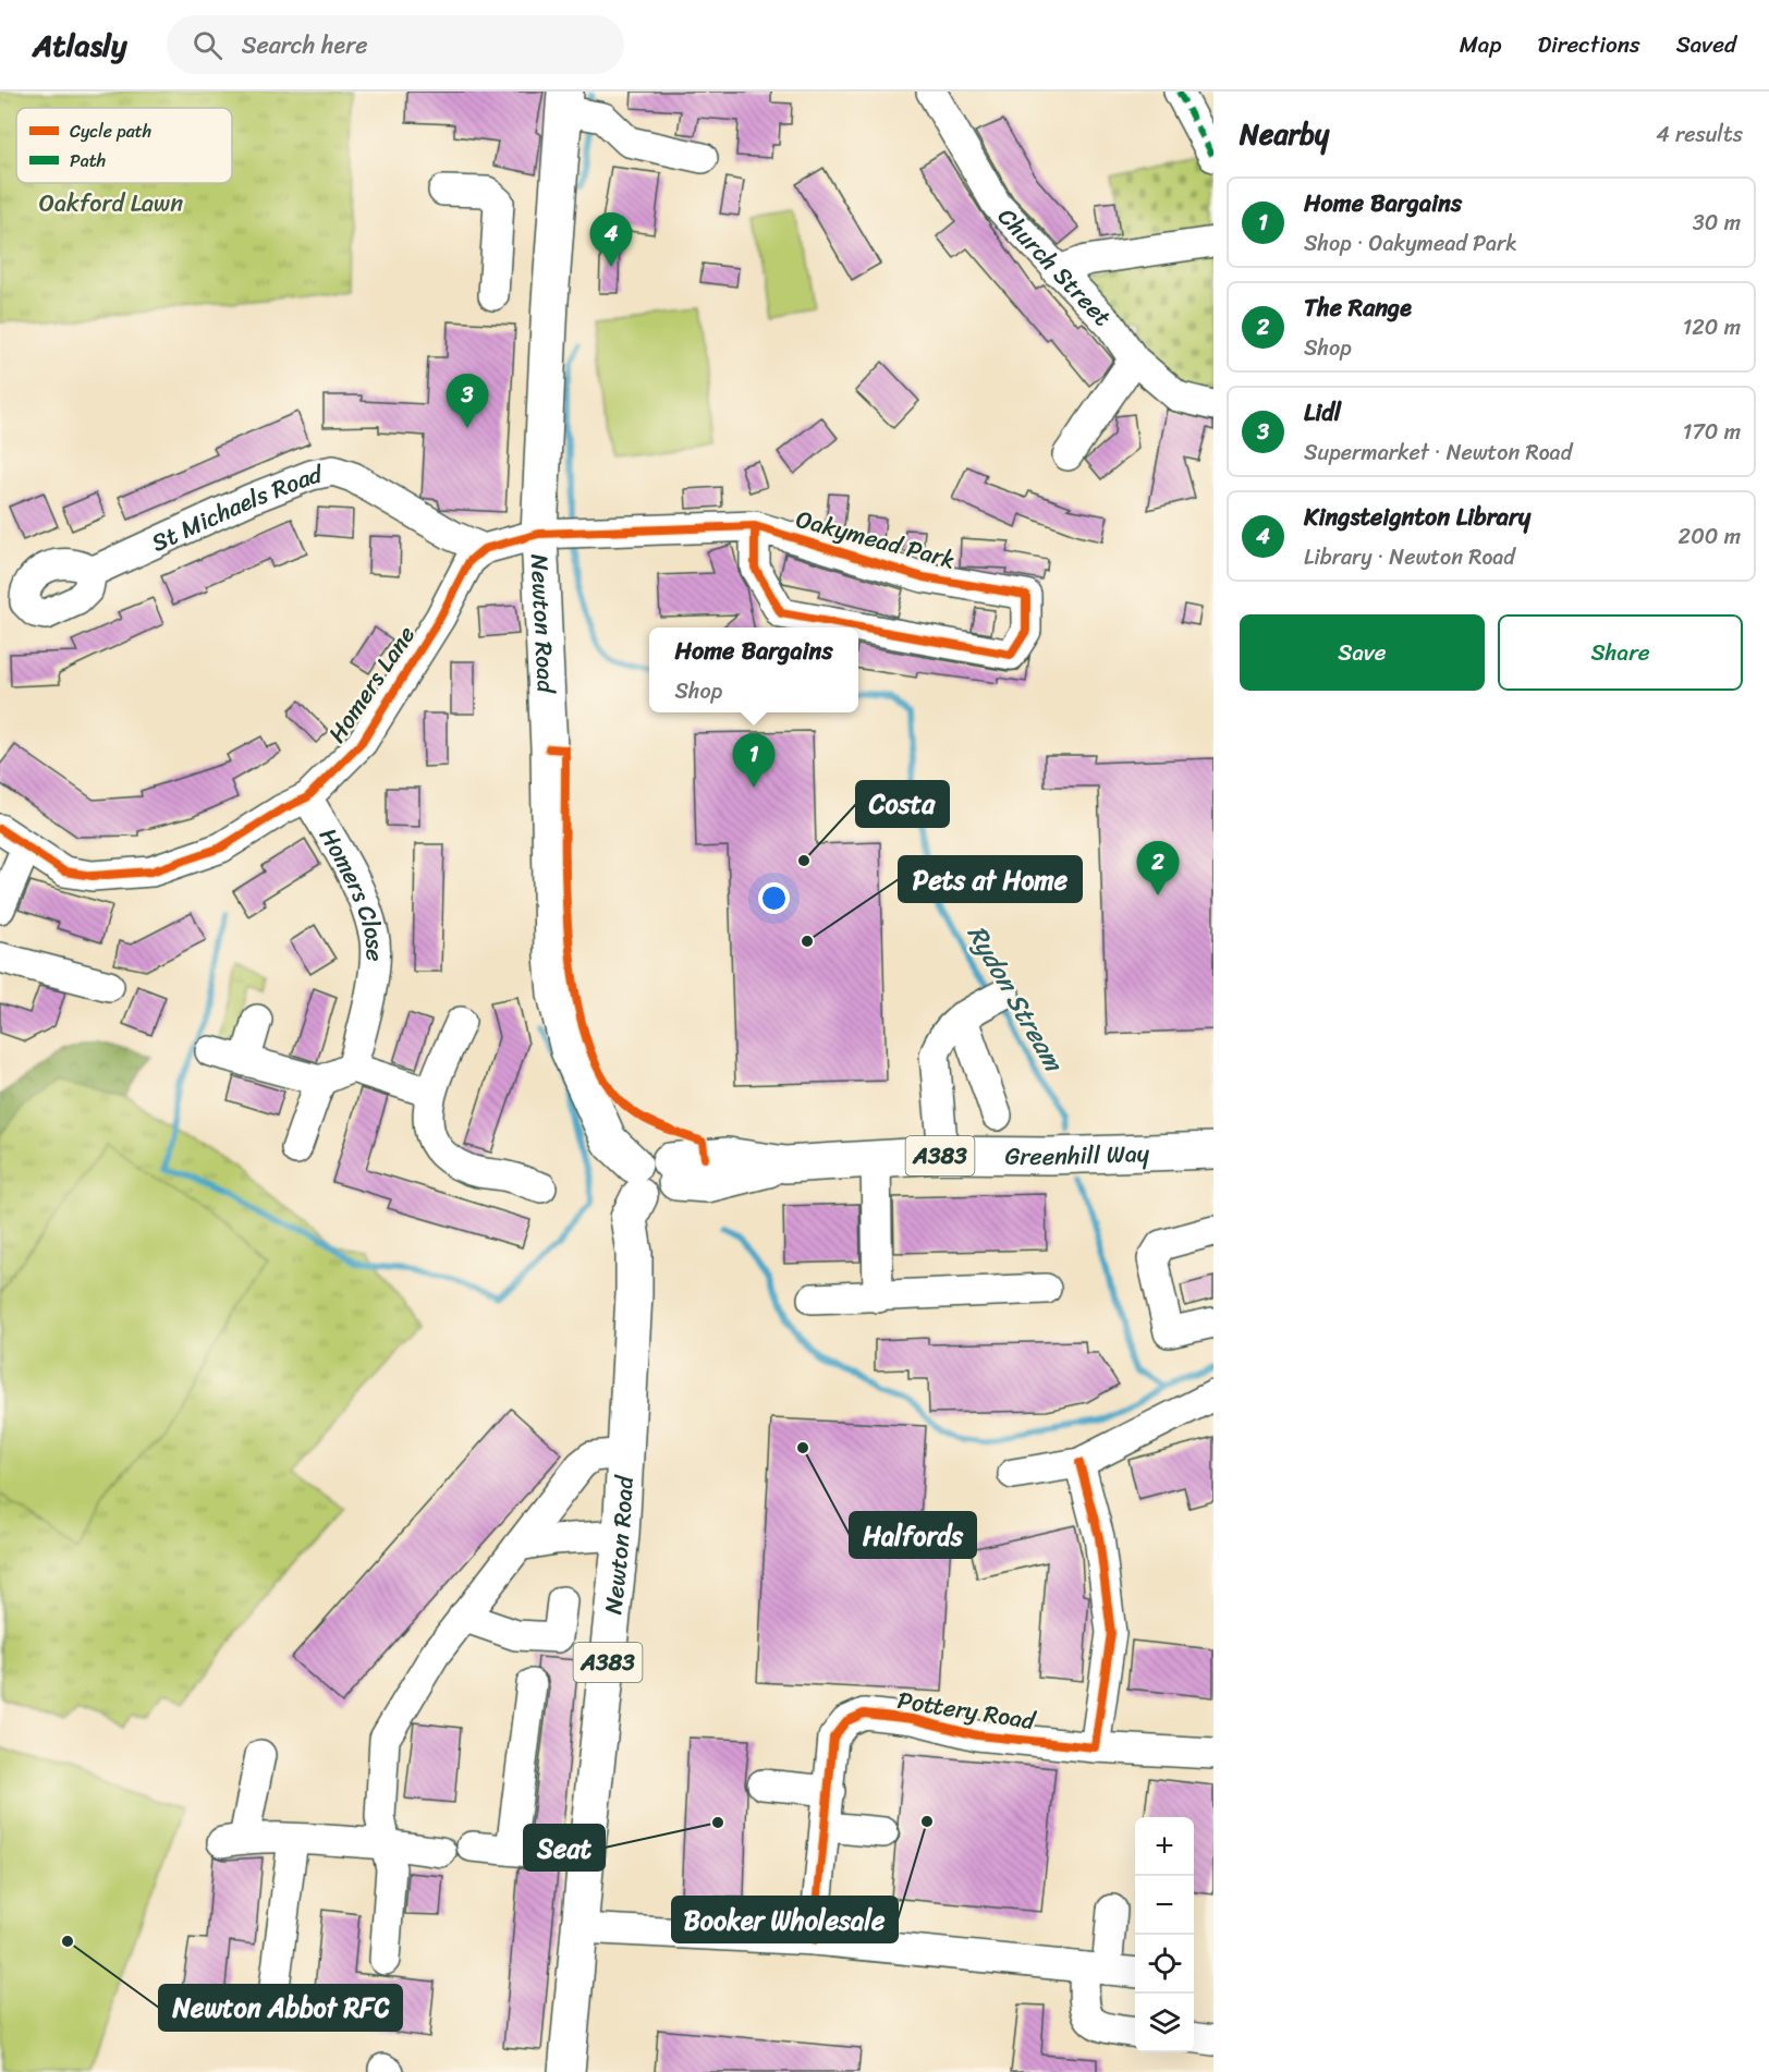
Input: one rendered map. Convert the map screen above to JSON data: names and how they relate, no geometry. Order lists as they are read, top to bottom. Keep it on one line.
{"streets":{"main road":["Newton Road","Greenhill Way","A383"],"street":["Church Street","St Michaels Road","Oakymead Park","Homers Lane","Homers Close","Pottery Road"]},"crossings":[["St Michaels Road","Homers Lane"],["Oakymead Park","Newton Road"],["Newton Road","Greenhill Way"],["Homers Lane","Homers Close"]],"water":["Rydon Stream"],"parks":["Oakford Lawn"],"places":["Costa","Pets at Home","Halfords","Booker Wholesale","Seat","Newton Abbot RFC"],"legend":["Cycle path","Path"],"page":{"header":"Atlasly","search":"Search here","nav":["Map","Directions","Saved"],"heading":["Nearby","4 results"],"list":[{"mark":"1","name":"Home Bargains","note":"Shop · Oakymead Park","value":"30 m"},{"mark":"2","name":"The Range","note":"Shop","value":"120 m"},{"mark":"3","name":"Lidl","note":"Supermarket · Newton Road","value":"170 m"},{"mark":"4","name":"Kingsteignton Library","note":"Library · Newton Road","value":"200 m"}],"pins":["4","3","1","2"],"buttons":["Save","Share"],"popup":["Home Bargains","Shop"],"map_buttons":["+","−"]}}
